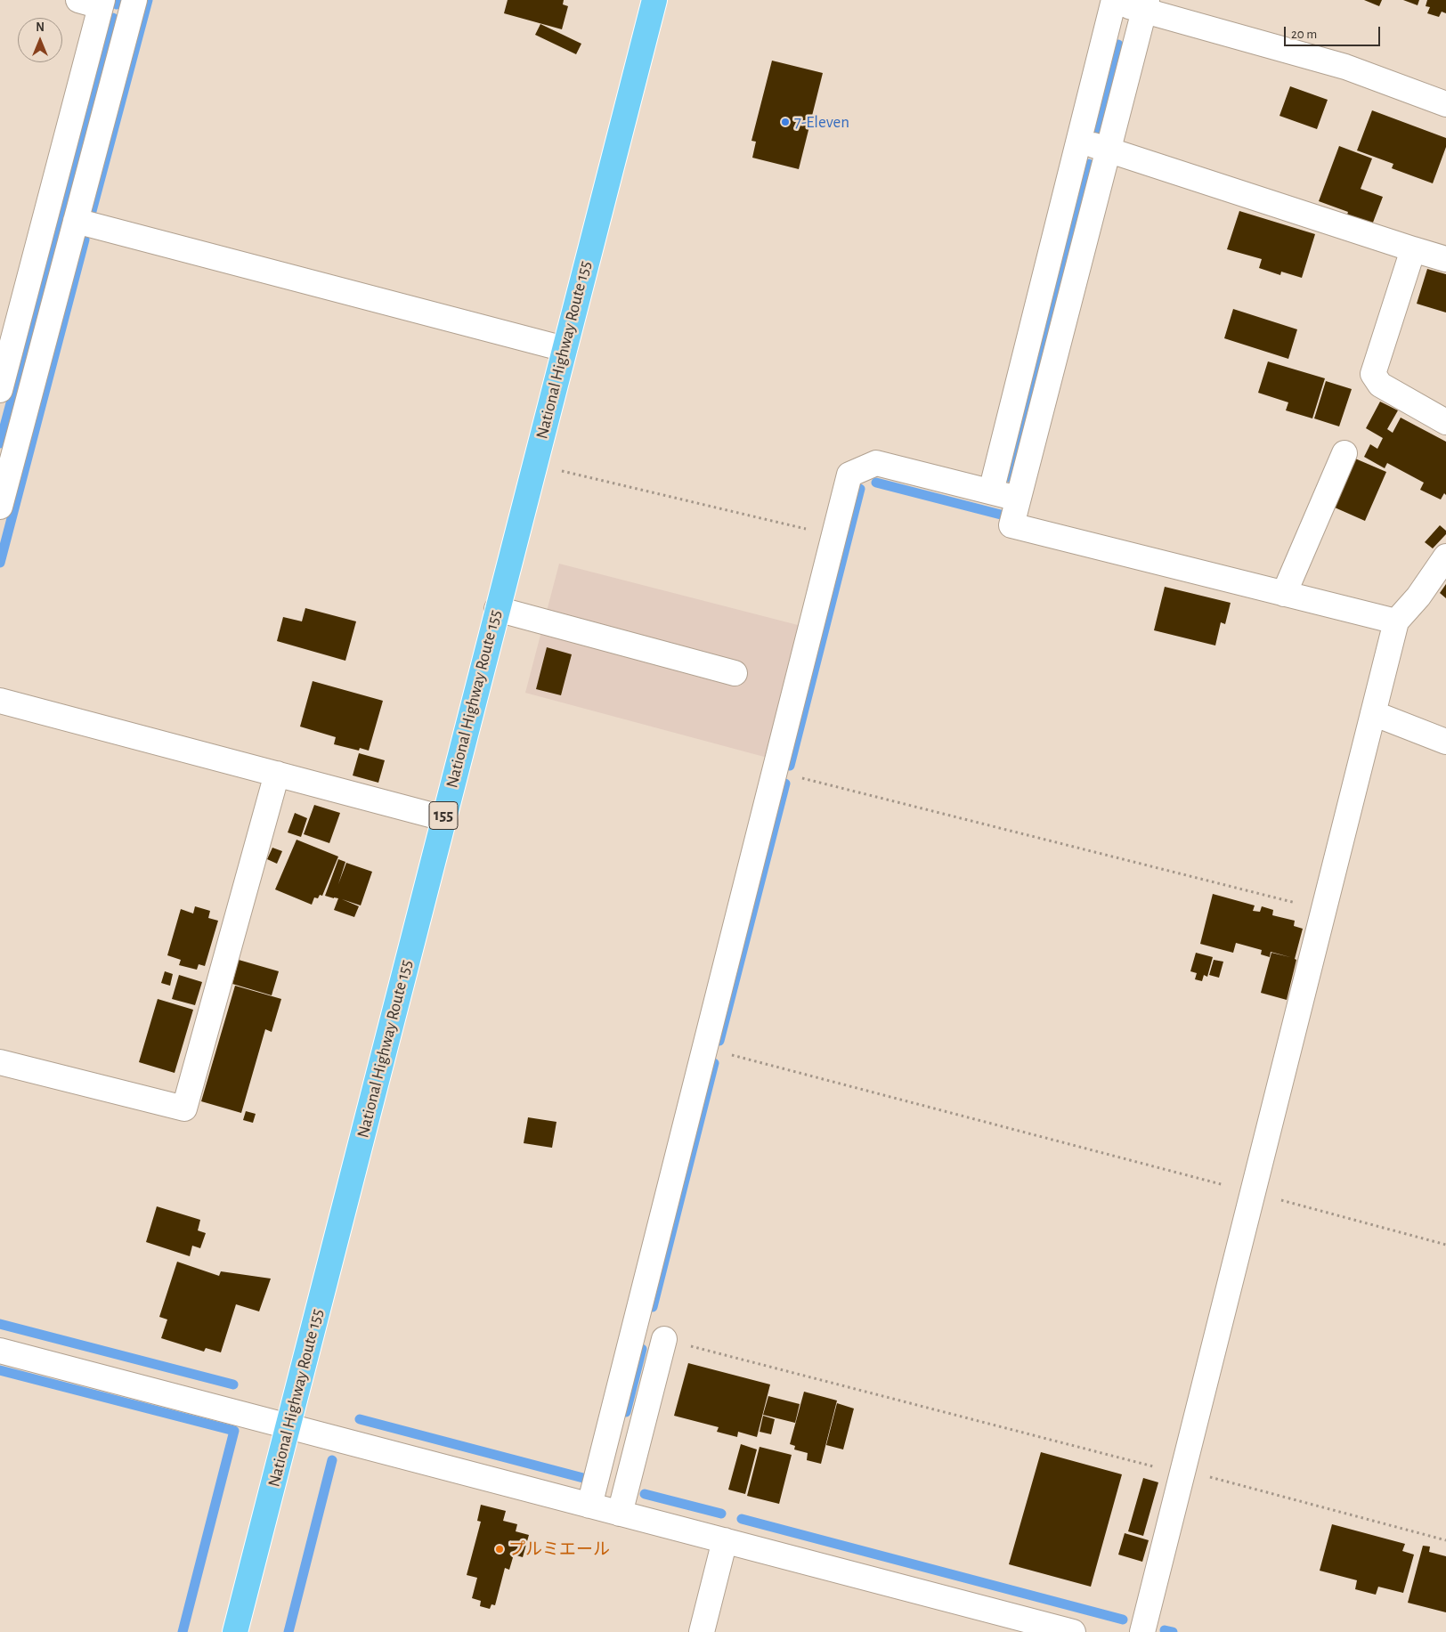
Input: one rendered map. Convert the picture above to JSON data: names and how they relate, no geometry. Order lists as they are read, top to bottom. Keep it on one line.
{"streets":{"highway":["National Highway Route 155","155"]},"places":["7-Eleven","プルミエール"],"scale_bar":"20 m","north":"top"}
